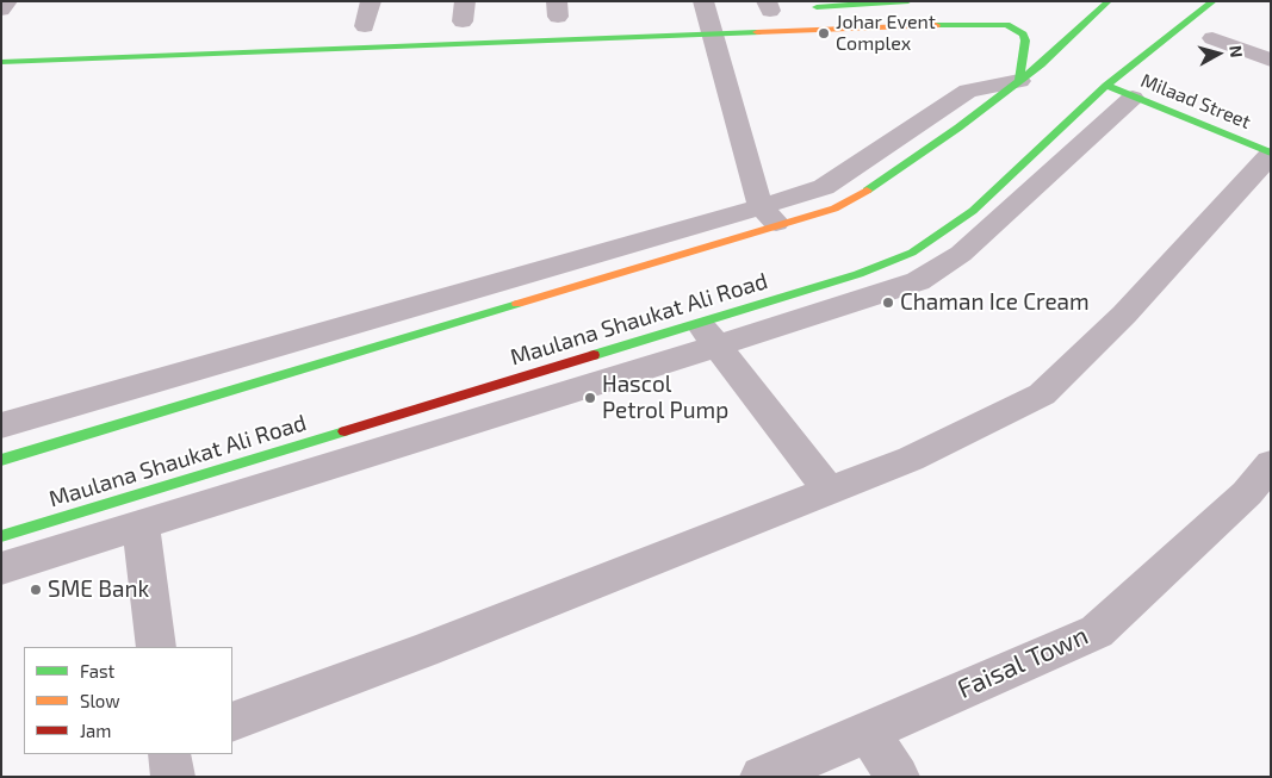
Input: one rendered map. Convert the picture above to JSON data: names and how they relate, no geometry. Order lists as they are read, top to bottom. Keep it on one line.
{"streets":{"main road":["Milaad Street","Maulana Shaukat Ali Road"],"street":["Faisal Town"]},"places":["Johar Event Complex","Chaman Ice Cream","Hascol Petrol Pump","SME Bank"],"legend":["Fast","Slow","Jam"],"north":"right"}
